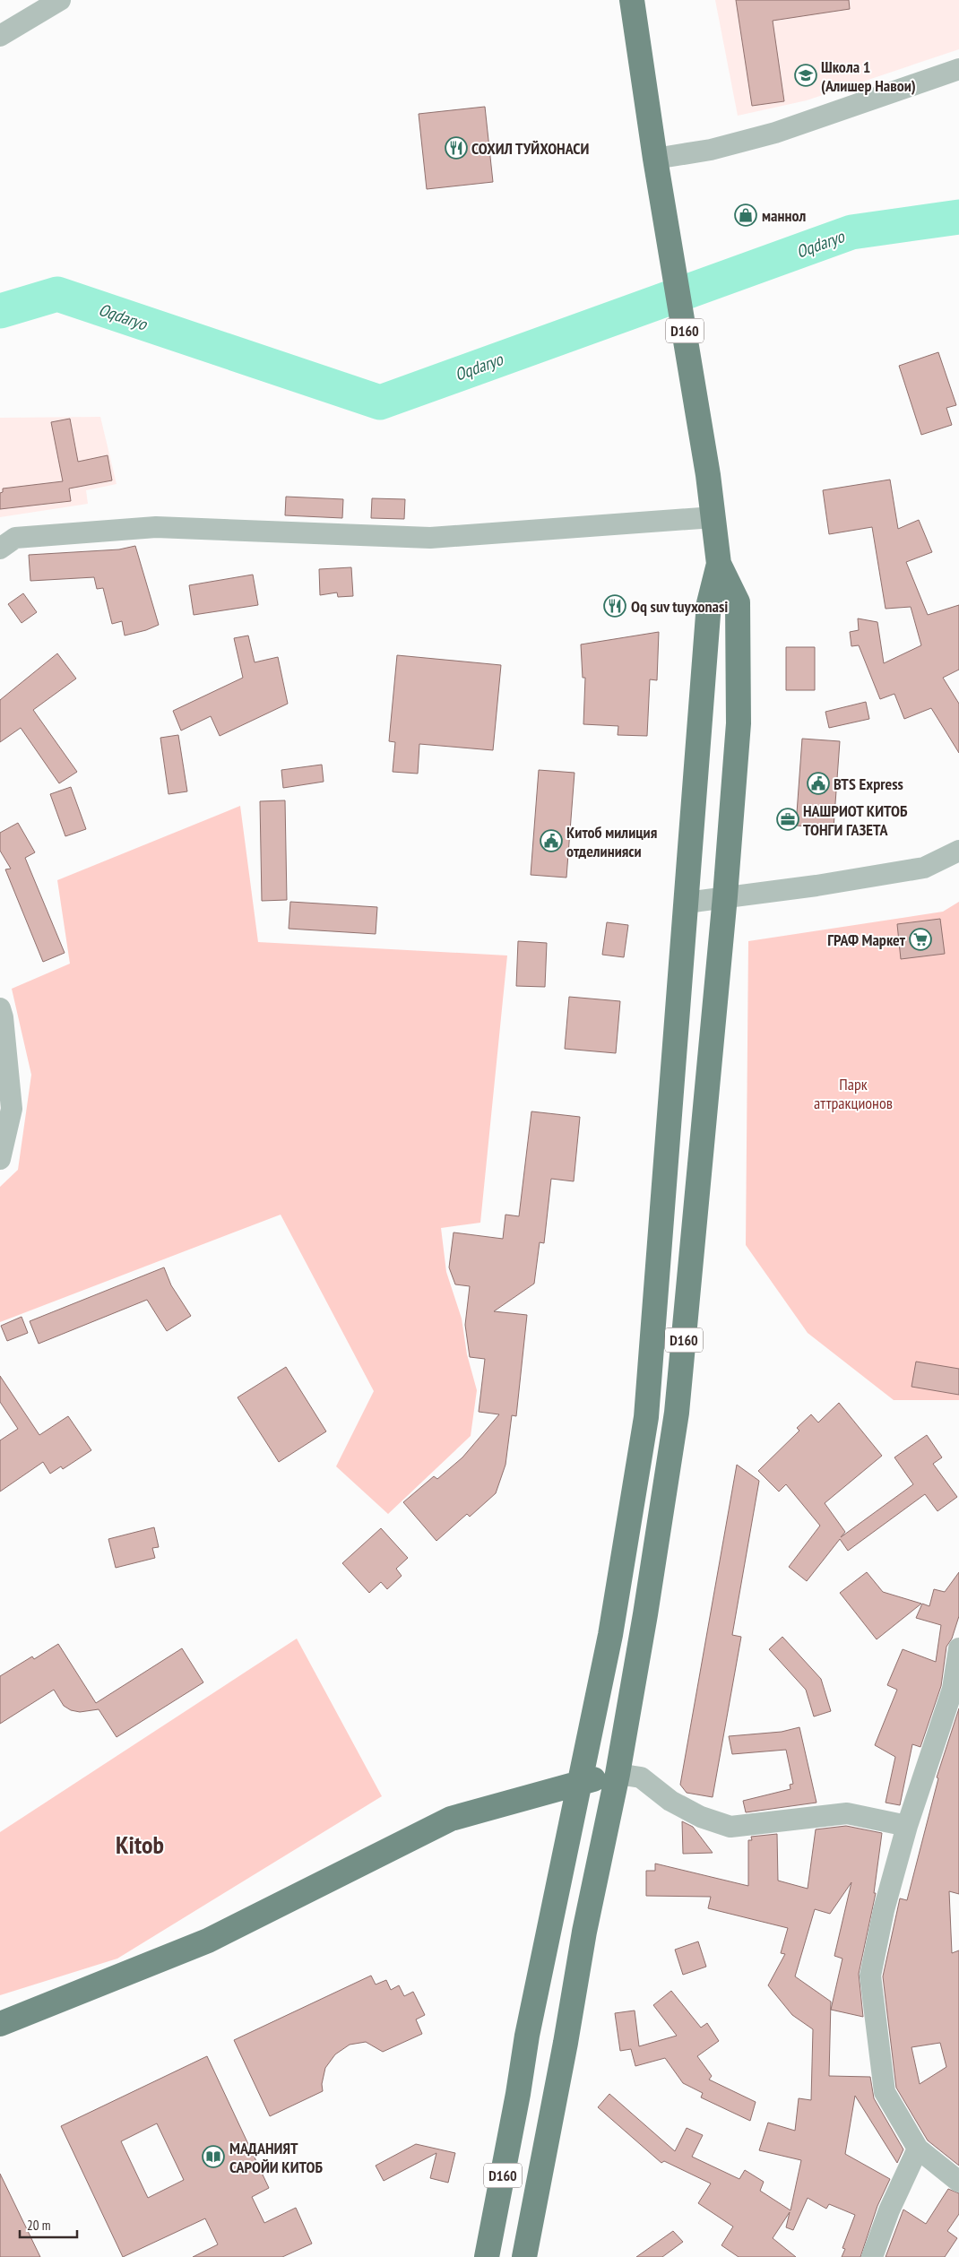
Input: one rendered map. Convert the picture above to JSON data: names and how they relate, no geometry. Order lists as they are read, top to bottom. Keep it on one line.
{"streets":{"main road":["D160"]},"districts":["Kitob"],"water":["Oqdaryo"],"parks":["Парк аттракционов"],"places":{"school or university":["Школа 1 (Алишер Навои)"],"restaurant":["СОХИЛ ТУЙХОНАСИ","Oq suv tuyxonasi"],"shop":["маннол"],"public building":["BTS Express","Китоб милиция отделинияси"],"office":["НАШРИОТ КИТОБ ТОНГИ ГАЗЕТА"],"supermarket":["ГРАФ Маркет"],"library":["МАДАНИЯТ САРОЙИ КИТОБ"]},"scale_bar":"20 m"}
